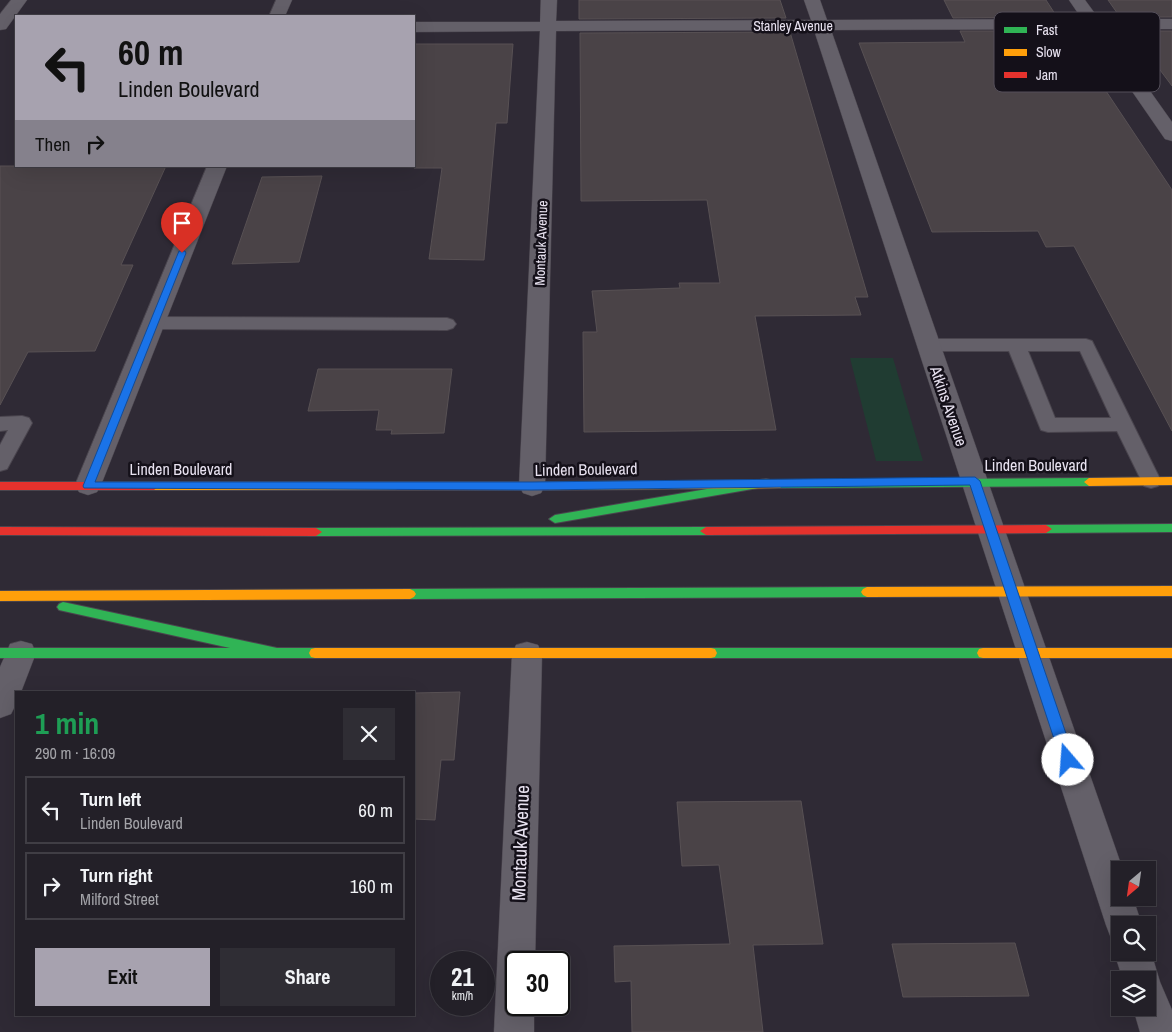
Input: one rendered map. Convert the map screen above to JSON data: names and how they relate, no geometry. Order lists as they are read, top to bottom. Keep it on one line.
{"streets":{"main road":["Linden Boulevard"],"street":["Stanley Avenue","Montauk Avenue","Atkins Avenue"]},"crossings":[["Stanley Avenue","Montauk Avenue"],["Stanley Avenue","Atkins Avenue"],["Montauk Avenue","Linden Boulevard"],["Atkins Avenue","Linden Boulevard"]],"legend":["Fast","Slow","Jam"],"north":"bottom left","page":{"turn":["60 m","Linden Boulevard"],"then":"Then","heading":["1 min","290 m · 16:09"],"list":[{"name":"Turn left","note":"Linden Boulevard","value":"60 m"},{"name":"Turn right","note":"Milford Street","value":"160 m"}],"buttons":["Exit","Share"],"speed":"21 km/h","limit":"30"}}
